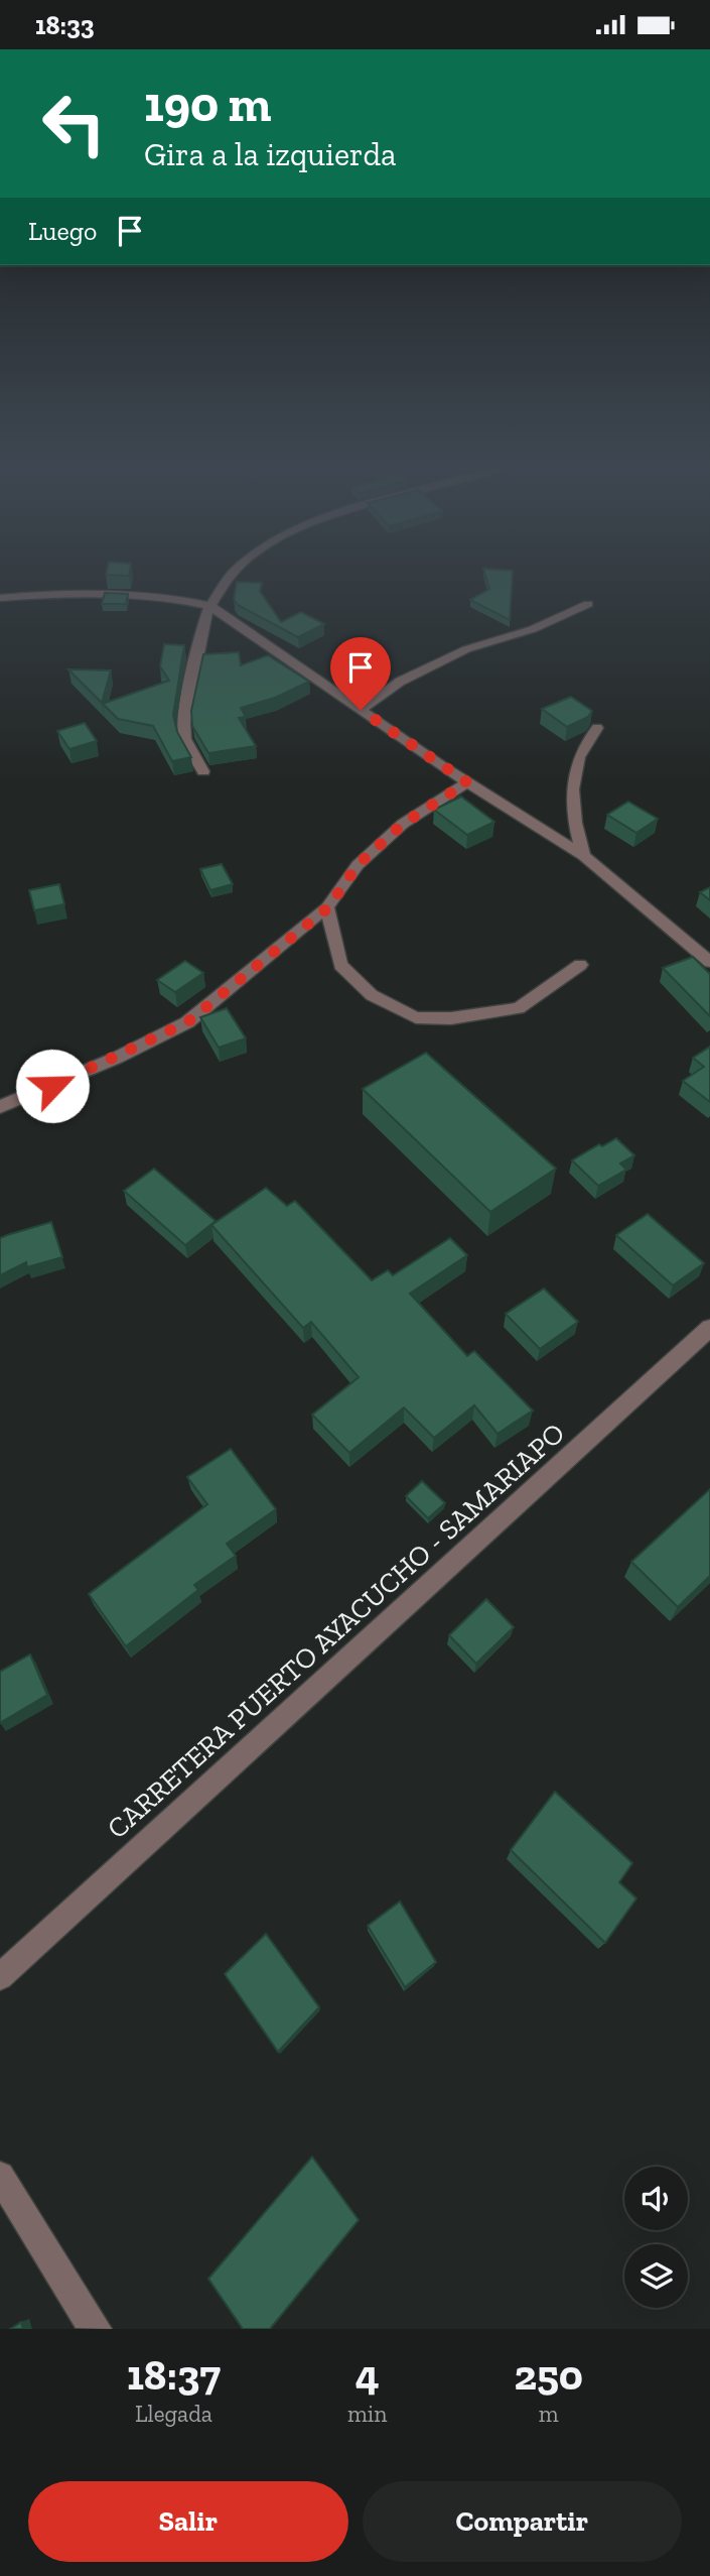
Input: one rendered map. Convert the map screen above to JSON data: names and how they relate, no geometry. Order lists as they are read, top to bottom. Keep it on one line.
{"streets":{"street":["CARRETERA PUERTO AYACUCHO - SAMARIAPO"]},"page":{"status":"18:33","turn":["190 m","Gira a la izquierda"],"then":"Luego","eta":["18:37","Llegada","4","min","250","m"],"buttons":["Salir","Compartir"]}}
